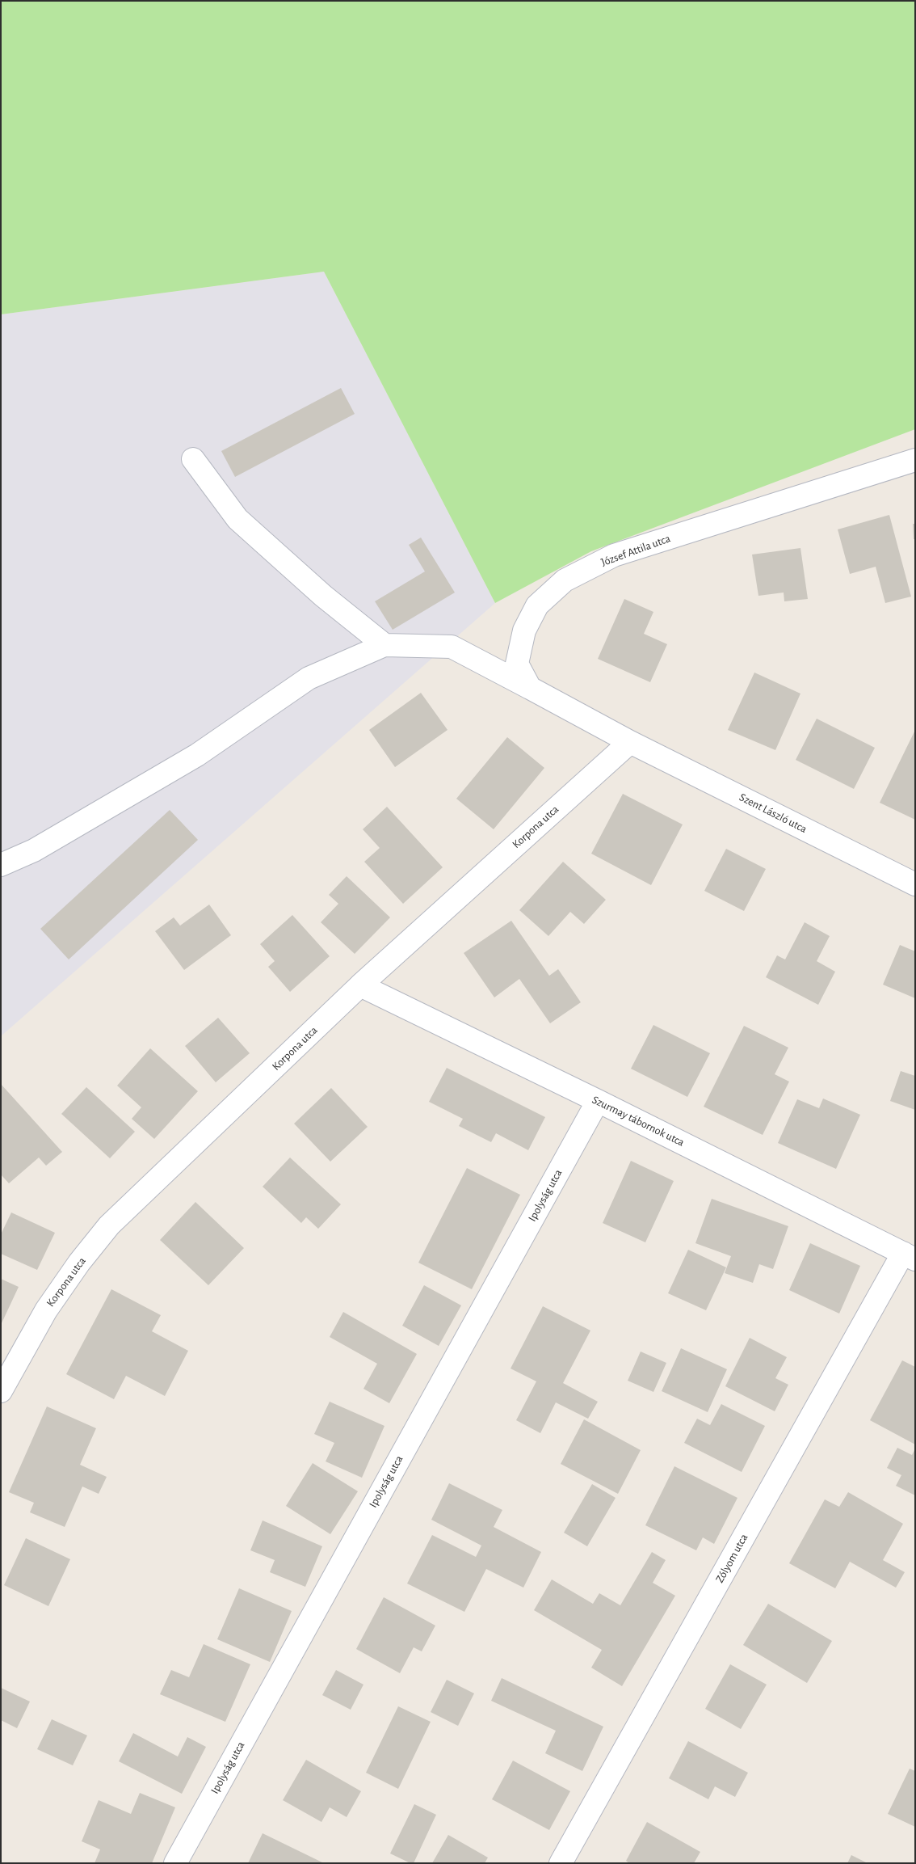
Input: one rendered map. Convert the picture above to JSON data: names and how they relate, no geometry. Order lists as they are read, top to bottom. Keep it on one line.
{"streets":{"street":["József Attila utca","Szent László utca","Korpona utca","Szurmay tábornok utca","Ipolyság utca","Zólyom utca"]},"crossings":[["Szent László utca","Korpona utca"],["Korpona utca","Szurmay tábornok utca"],["Szurmay tábornok utca","Ipolyság utca"],["Szurmay tábornok utca","Zólyom utca"]]}
